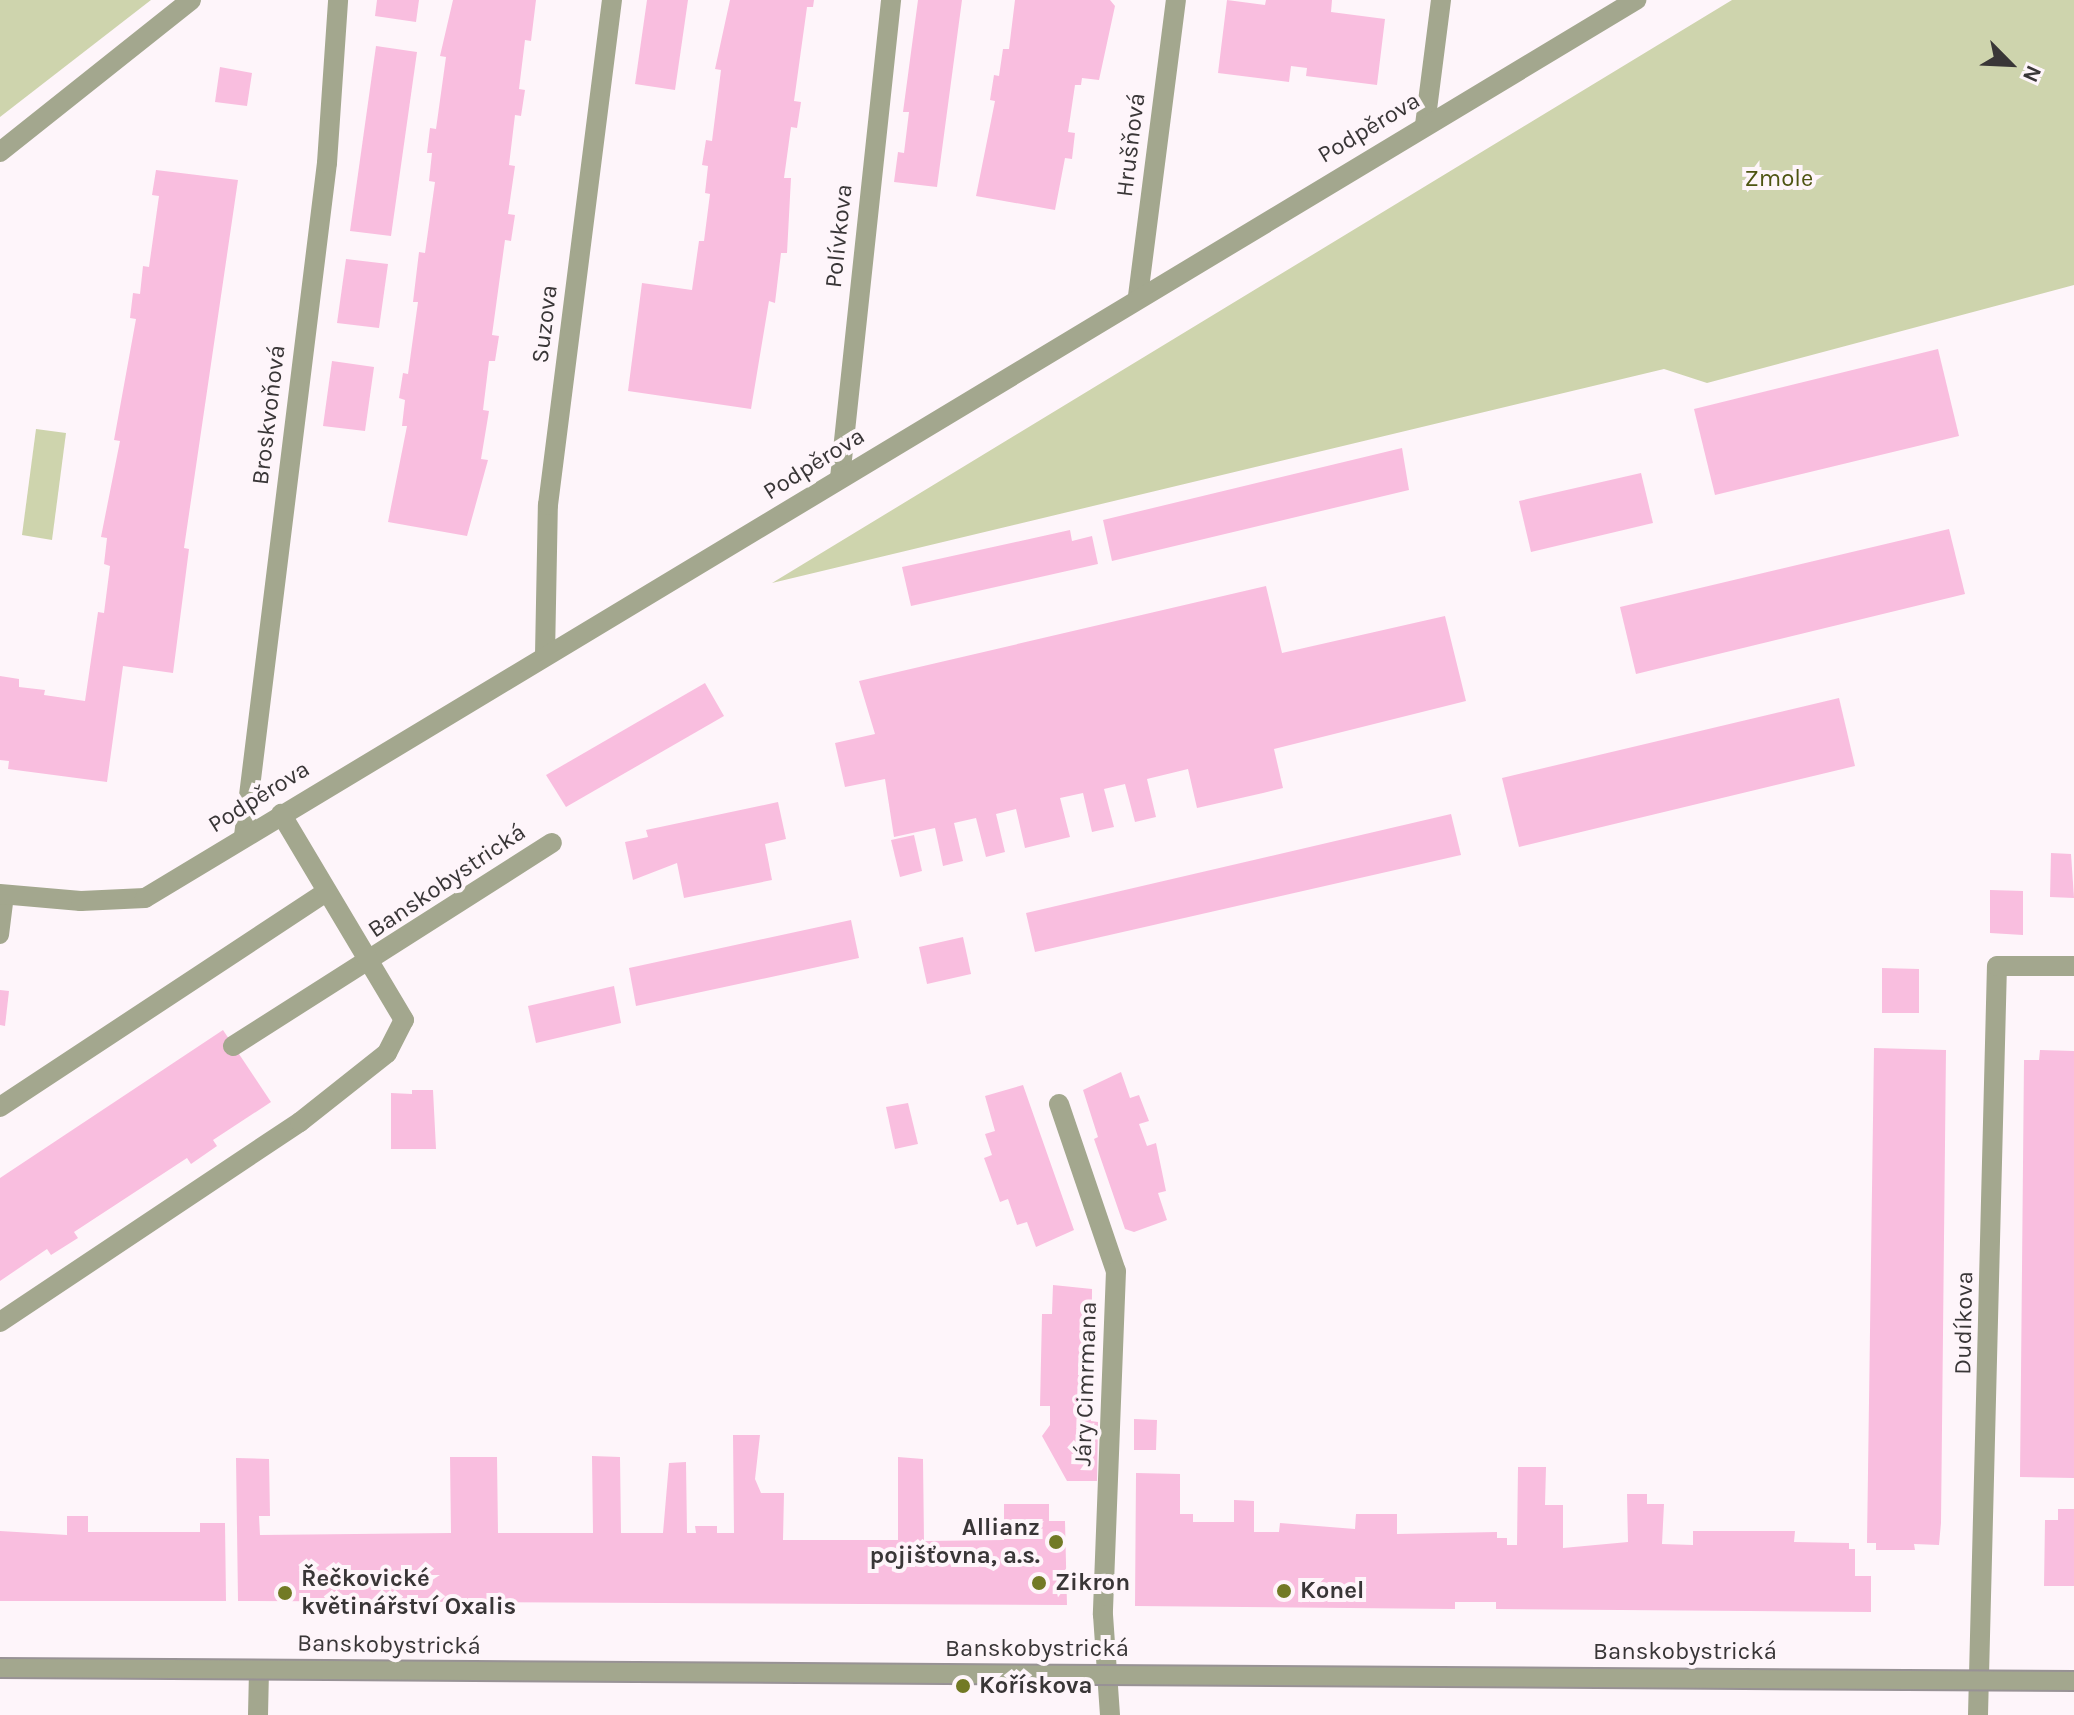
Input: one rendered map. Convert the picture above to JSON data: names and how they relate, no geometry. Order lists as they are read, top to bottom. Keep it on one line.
{"streets":{"street":["Podpěrova","Hrušňová","Polívkova","Suzova","Broskvoňová","Banskobystrická","Dudíkova","Járy Cimrmana"]},"crossings":[["Podpěrova","Hrušňová"],["Podpěrova","Polívkova"],["Podpěrova","Suzova"],["Podpěrova","Broskvoňová"],["Podpěrova","Banskobystrická"],["Banskobystrická","Dudíkova"],["Banskobystrická","Járy Cimrmana"]],"parks":["Zmole"],"places":["Allianz pojišťovna, a.s.","Zikron","Konel","Řečkovické květinářství Oxalis","Kořískova"],"north":"bottom right"}
